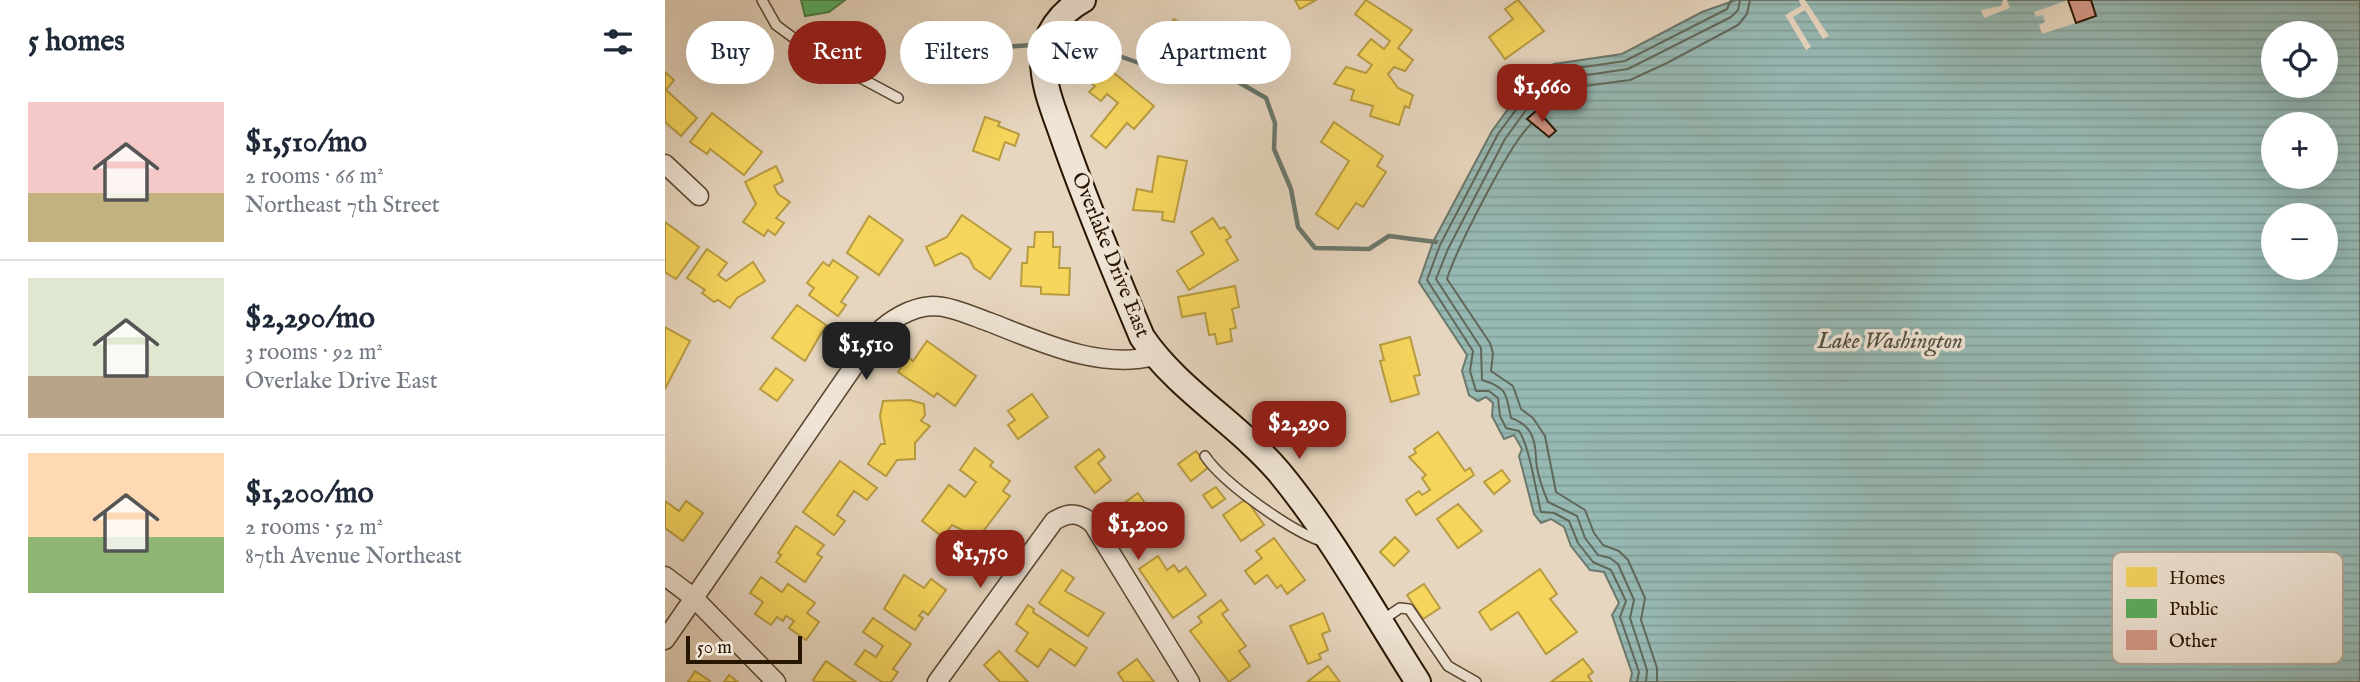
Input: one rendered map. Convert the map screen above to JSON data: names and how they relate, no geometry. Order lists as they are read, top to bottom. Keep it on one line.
{"streets":{"street":["Overlake Drive East"]},"water":["Lake Washington"],"legend":["Homes","Public","Other"],"scale_bar":"50 m","page":{"heading":"5 homes","map_buttons":["+","−"],"chip":["Buy","Rent","Filters","New","Apartment"],"price":["$1,660","$1,510","$2,290","$1,200","$1,750"],"list":[{"name":"$1,510/mo","note":"2 rooms · 66 m² · Northeast 7th Street"},{"name":"$2,290/mo","note":"3 rooms · 92 m² · Overlake Drive East"},{"name":"$1,200/mo","note":"2 rooms · 52 m² · 87th Avenue Northeast"}],"scale":"50 m"}}
